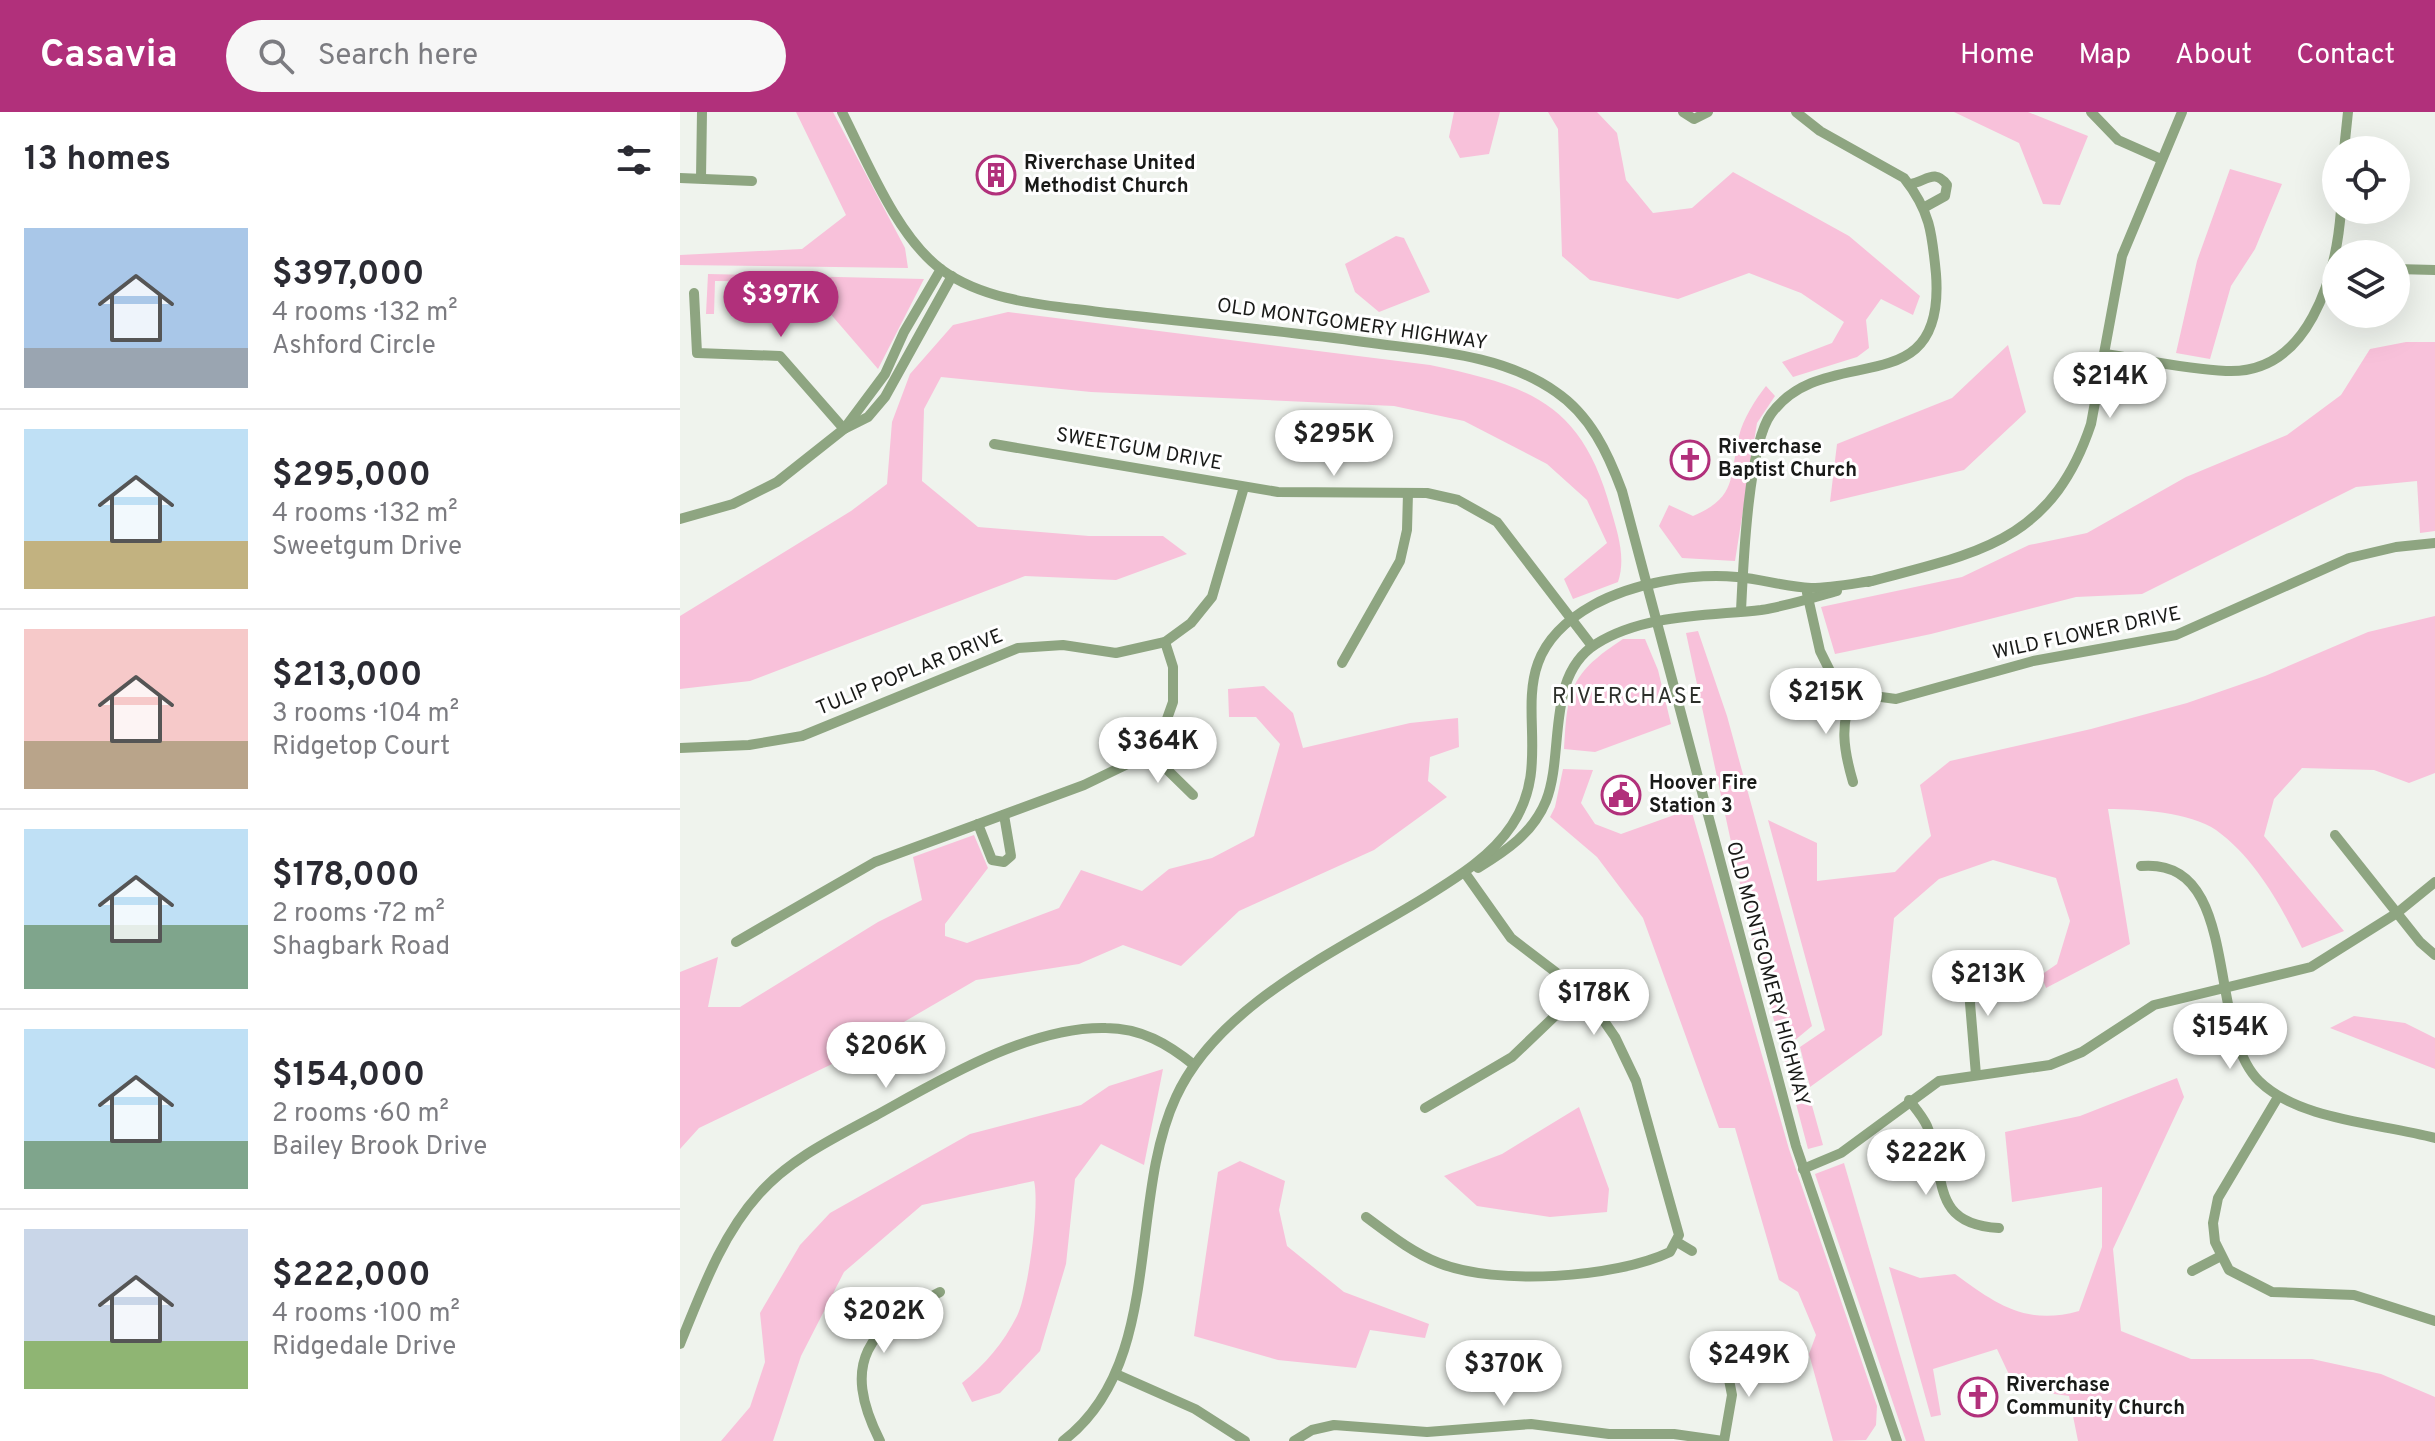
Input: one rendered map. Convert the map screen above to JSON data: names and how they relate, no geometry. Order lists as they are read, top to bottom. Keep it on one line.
{"streets":{"street":["OLD MONTGOMERY HIGHWAY","SWEETGUM DRIVE","WILD FLOWER DRIVE","TULIP POPLAR DRIVE"]},"crossings":[["SWEETGUM DRIVE","TULIP POPLAR DRIVE"]],"districts":["RIVERCHASE"],"places":{"building":["Riverchase United Methodist Church"],"church":["Riverchase Baptist Church","Riverchase Community Church"],"public building":["Hoover Fire Station 3"]},"page":{"header":"Casavia","search":"Search here","nav":["Home","Map","About","Contact"],"heading":"13 homes","list":[{"name":"$397,000","note":"4 rooms · 132 m² · Ashford Circle"},{"name":"$295,000","note":"4 rooms · 132 m² · Sweetgum Drive"},{"name":"$213,000","note":"3 rooms · 104 m² · Ridgetop Court"},{"name":"$178,000","note":"2 rooms · 72 m² · Shagbark Road"},{"name":"$154,000","note":"2 rooms · 60 m² · Bailey Brook Drive"},{"name":"$222,000","note":"4 rooms · 100 m² · Ridgedale Drive"}],"price":["$397K","$214K","$295K","$215K","$364K","$213K","$178K","$154K","$206K","$222K","$202K","$249K","$370K"]}}
